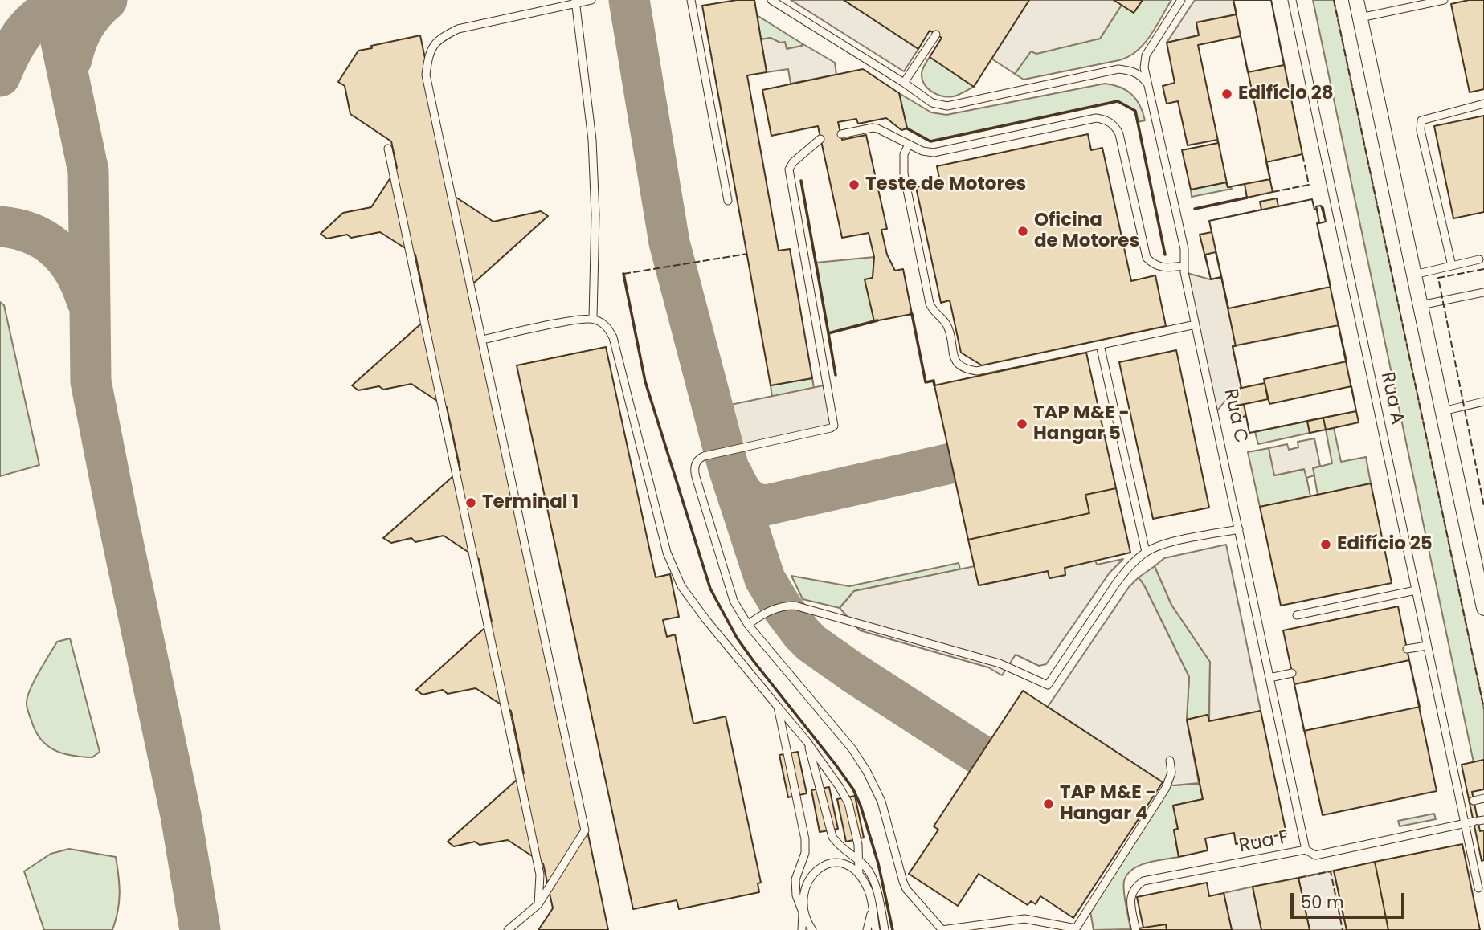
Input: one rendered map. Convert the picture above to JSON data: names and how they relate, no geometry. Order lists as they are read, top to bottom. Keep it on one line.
{"streets":{"lane":["Rua A","Rua C","Rua F"]},"crossings":[["Rua A","Rua F"],["Rua C","Rua F"]],"places":["Edifício 28","Teste de Motores","Oficina de Motores","TAP M&E - Hangar 5","Terminal 1","Edifício 25","TAP M&E - Hangar 4"],"scale_bar":"50 m"}
